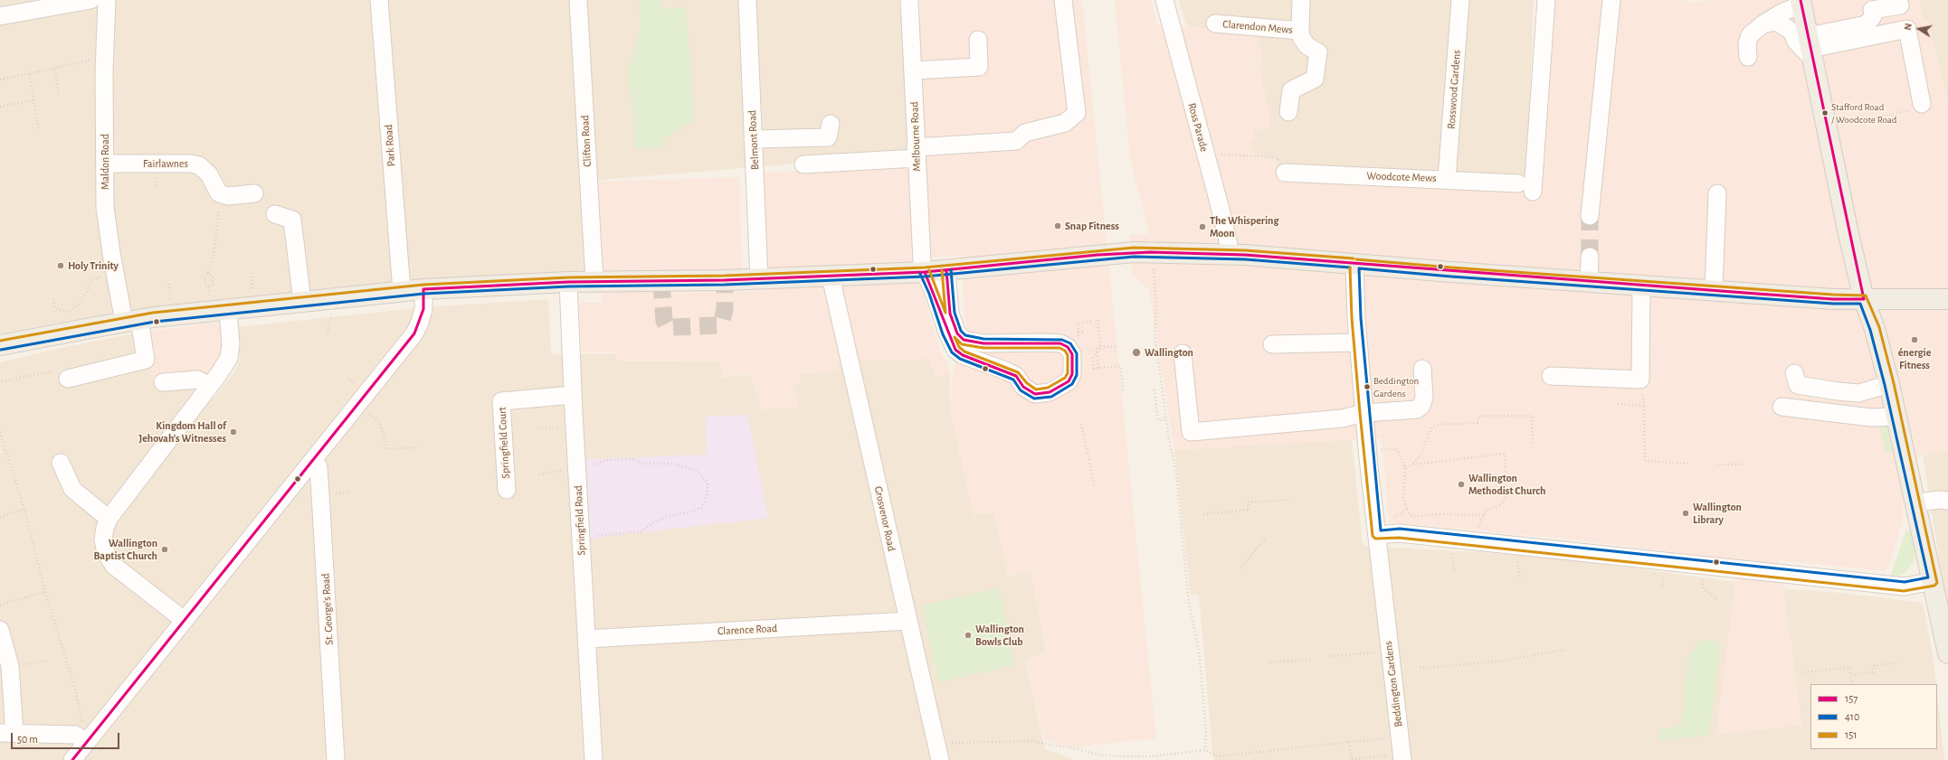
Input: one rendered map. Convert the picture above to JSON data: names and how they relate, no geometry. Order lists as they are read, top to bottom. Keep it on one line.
{"streets":{"street":["Clarendon Mews","Rosswood Gardens","Ross Parade","Melbourne Road","Belmont Road","Clifton Road","Park Road","Maldon Road","Fairlawnes","Woodcote Mews","Springfield Court","Grosvenor Road","Springfield Road","St. George's Road","Clarence Road","Beddington Gardens"]},"crossings":[["Rosswood Gardens","Woodcote Mews"],["Maldon Road","Fairlawnes"],["Springfield Court","Springfield Road"],["Grosvenor Road","Clarence Road"],["Springfield Road","Clarence Road"]],"places":["Stafford Road / Woodcote Road","Snap Fitness","The Whispering Moon","Holy Trinity","énergie Fitness","Wallington","Beddington Gardens","Kingdom Hall of Jehovah's Witnesses","Wallington Methodist Church","Wallington Library","Wallington Baptist Church","Wallington Bowls Club"],"lines":["transit line 157","transit line 151","transit line 410"],"legend":["157","410","151"],"scale_bar":"50 m","north":"left"}
